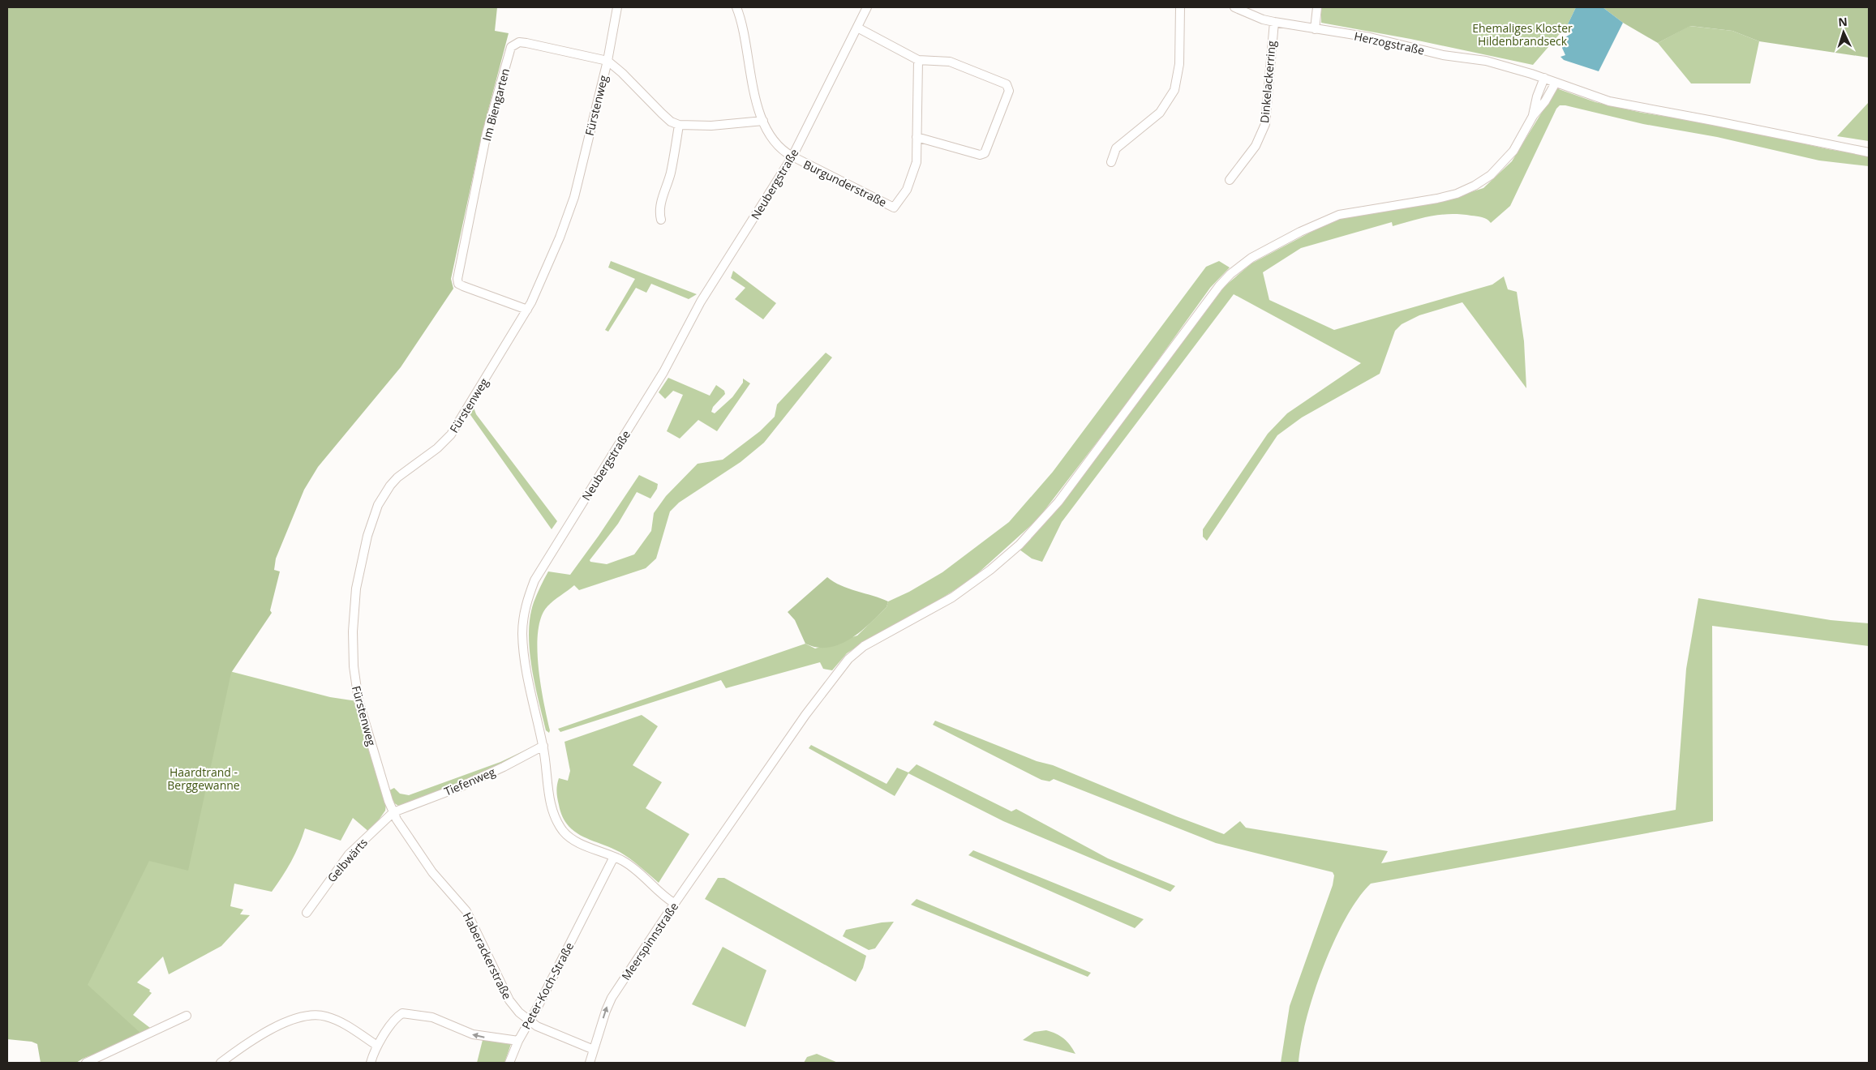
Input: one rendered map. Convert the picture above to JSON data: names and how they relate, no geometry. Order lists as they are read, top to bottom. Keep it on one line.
{"streets":{"street":["Herzogstraße","Dinkelackerring","Im Biengarten","Fürstenweg","Burgunderstraße","Neubergstraße","Tiefenweg","Gelbwärts","Meerspinnstraße","Haberackerstraße","Peter-Koch-Straße"]},"crossings":[["Herzogstraße","Dinkelackerring"],["Im Biengarten","Fürstenweg"],["Fürstenweg","Tiefenweg"],["Fürstenweg","Gelbwärts"],["Fürstenweg","Haberackerstraße"],["Burgunderstraße","Neubergstraße"],["Neubergstraße","Tiefenweg"],["Neubergstraße","Meerspinnstraße"],["Neubergstraße","Peter-Koch-Straße"],["Tiefenweg","Gelbwärts"],["Tiefenweg","Haberackerstraße"],["Gelbwärts","Haberackerstraße"],["Meerspinnstraße","Haberackerstraße"],["Haberackerstraße","Peter-Koch-Straße"]],"one_way":["Peter-Koch-Straße"],"parks":["Ehemaliges Kloster Hildenbrandseck","Haardtrand - Berggewanne"],"north":"top"}
